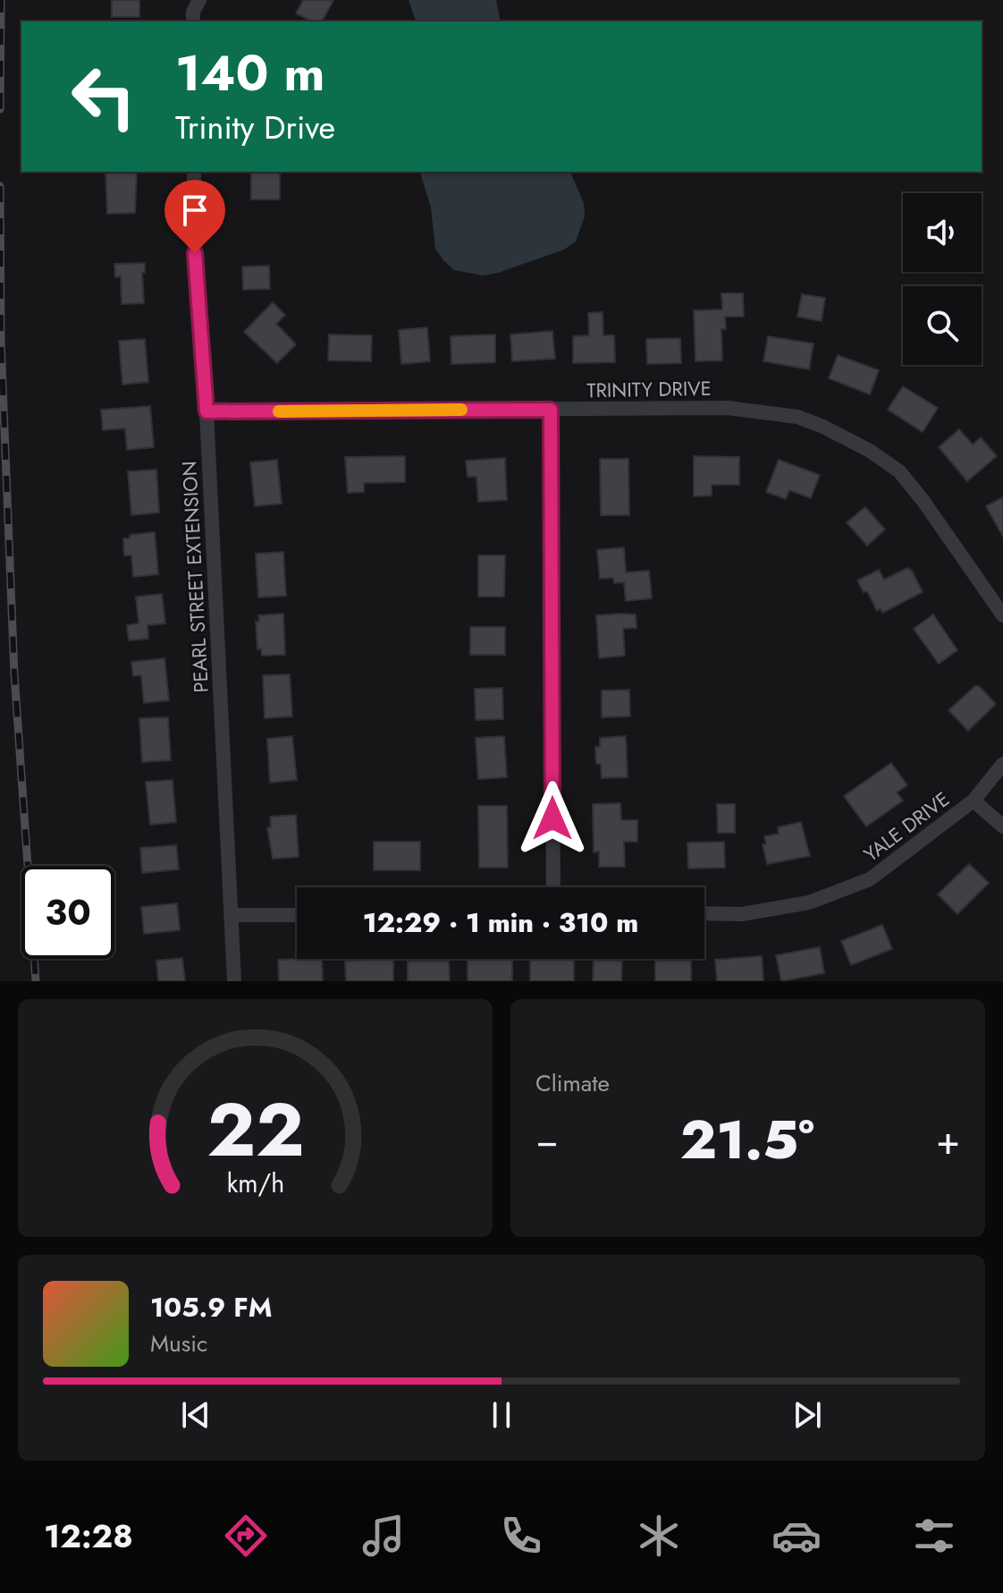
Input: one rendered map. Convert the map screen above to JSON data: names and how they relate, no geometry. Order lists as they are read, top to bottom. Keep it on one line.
{"streets":{"street":["TRINITY DRIVE","PEARL STREET EXTENSION","YALE DRIVE"]},"crossings":[["TRINITY DRIVE","PEARL STREET EXTENSION"]],"page":{"turn":["140 m","Trinity Drive"],"limit":"30","trip":"12:29 · 1 min · 310 m","tile":"Climate","heat":["−","21.5°","+"],"song":["105.9 FM","Music"],"tabs":"12:28","gauge":["22","km/h"]}}
